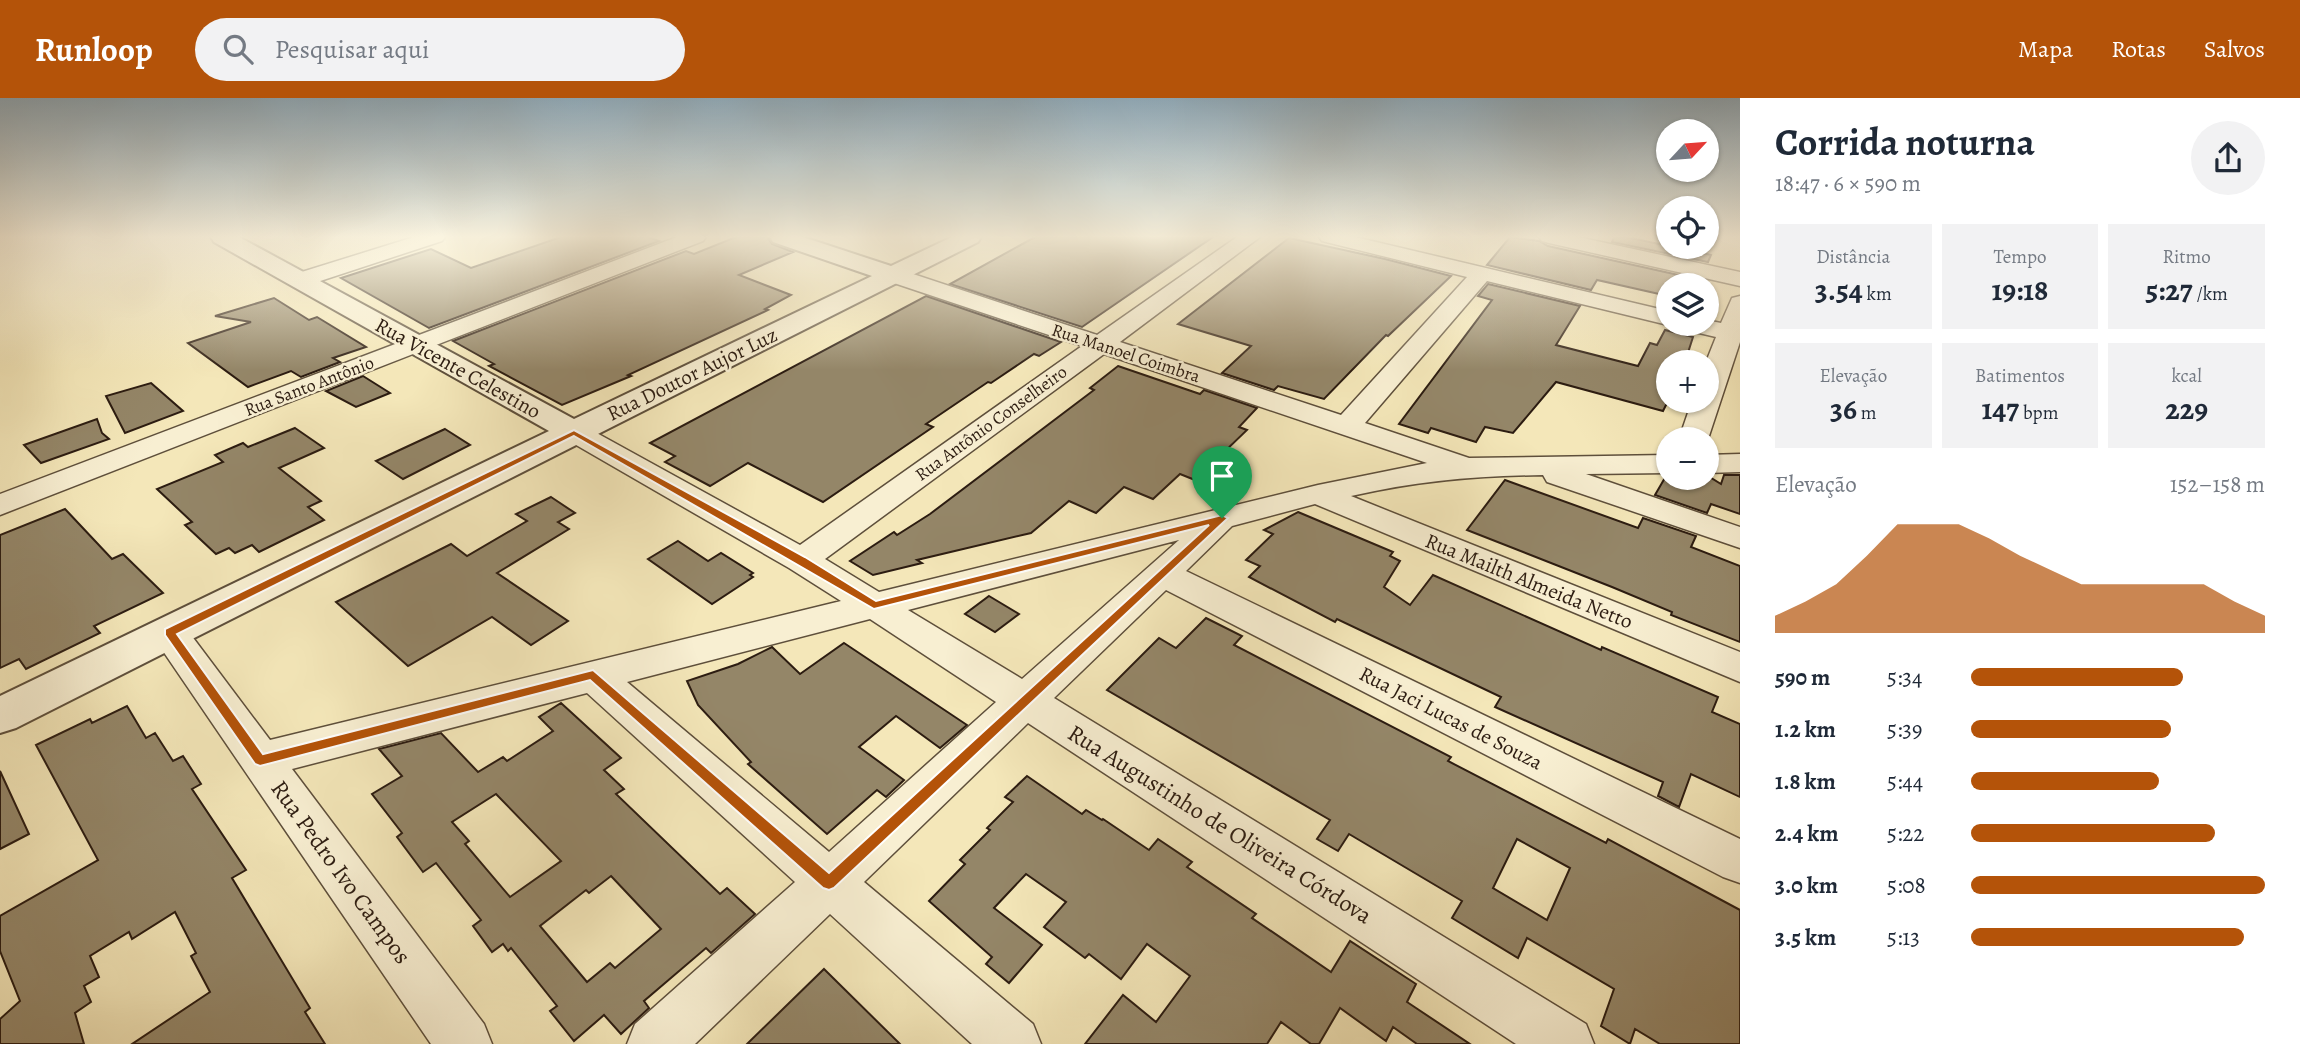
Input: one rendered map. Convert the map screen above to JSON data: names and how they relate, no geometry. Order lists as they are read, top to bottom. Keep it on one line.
{"streets":{"street":["Rua Manoel Coimbra","Rua Vicente Celestino","Rua Doutor Aujor Luz","Rua Santo Antônio","Rua Antônio Conselheiro","Rua Mailth Almeida Netto","Rua Jaci Lucas de Souza","Rua Augustinho de Oliveira Córdova","Rua Pedro Ivo Campos"]},"crossings":[["Rua Manoel Coimbra","Rua Antônio Conselheiro"],["Rua Vicente Celestino","Rua Doutor Aujor Luz"],["Rua Vicente Celestino","Rua Santo Antônio"],["Rua Vicente Celestino","Rua Antônio Conselheiro"],["Rua Vicente Celestino","Rua Augustinho de Oliveira Córdova"],["Rua Doutor Aujor Luz","Rua Pedro Ivo Campos"]],"north":"top right","page":{"header":"Runloop","search":"Pesquisar aqui","nav":["Mapa","Rotas","Salvos"],"heading":["Corrida noturna","18:47 · 6 × 590 m"],"map_buttons":["+","−"],"stats":[["Distância","3.54 km"],["Tempo","19:18"],["Ritmo","5:27 /km"],["Elevação","36 m"],["Batimentos","147 bpm"],["kcal","229"]],"chart":["Elevação","152–158 m"],"list":[{"name":"590 m","note":"5:34"},{"name":"1.2 km","note":"5:39"},{"name":"1.8 km","note":"5:44"},{"name":"2.4 km","note":"5:22"},{"name":"3.0 km","note":"5:08"},{"name":"3.5 km","note":"5:13"}]}}
